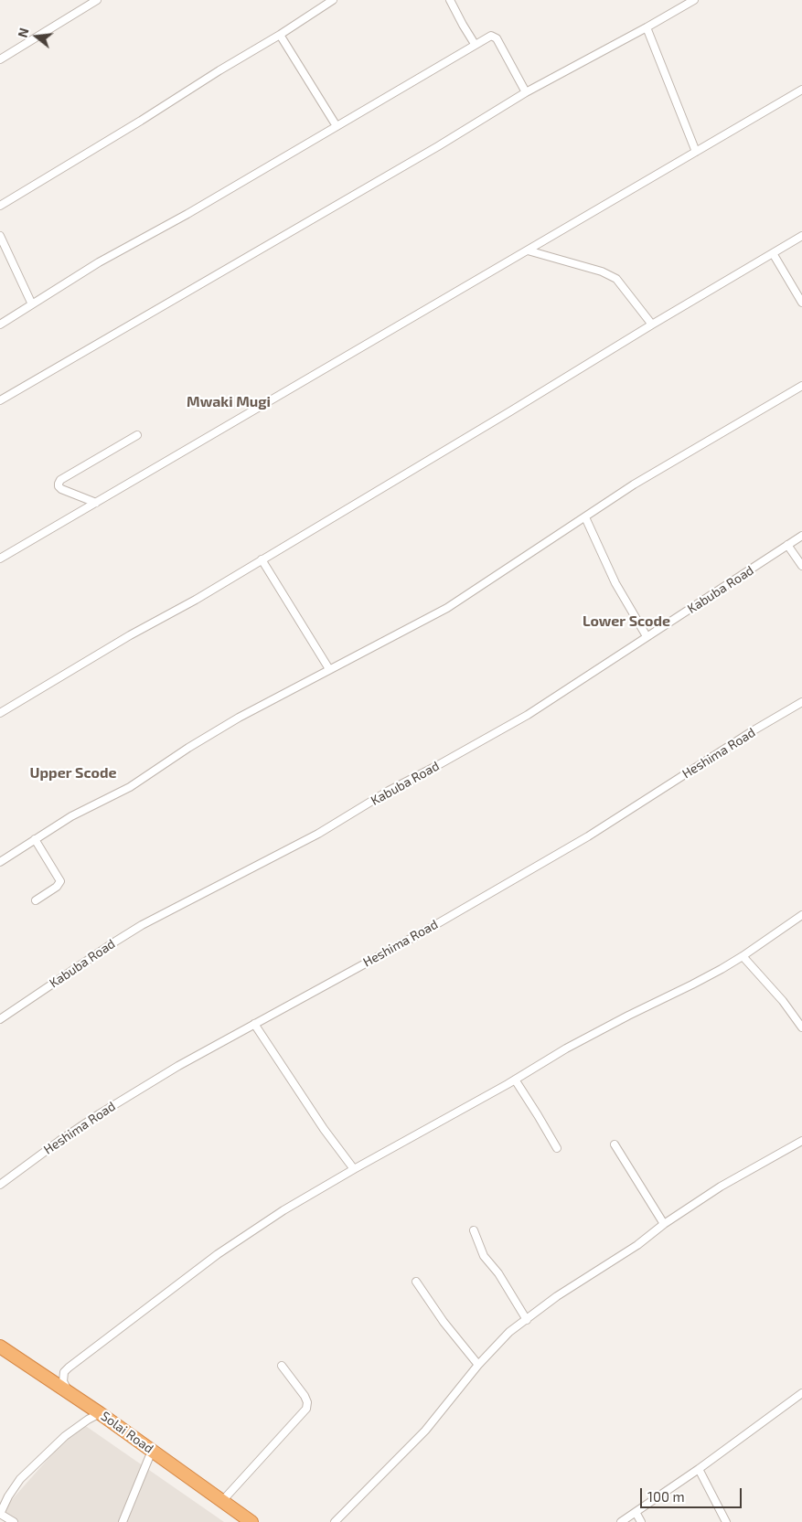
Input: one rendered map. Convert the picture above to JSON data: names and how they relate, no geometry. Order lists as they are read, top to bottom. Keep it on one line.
{"streets":{"highway":["Solai Road"],"street":["Kabuba Road","Heshima Road"]},"districts":["Mwaki Mugi","Lower Scode","Upper Scode"],"scale_bar":"100 m","north":"left"}
